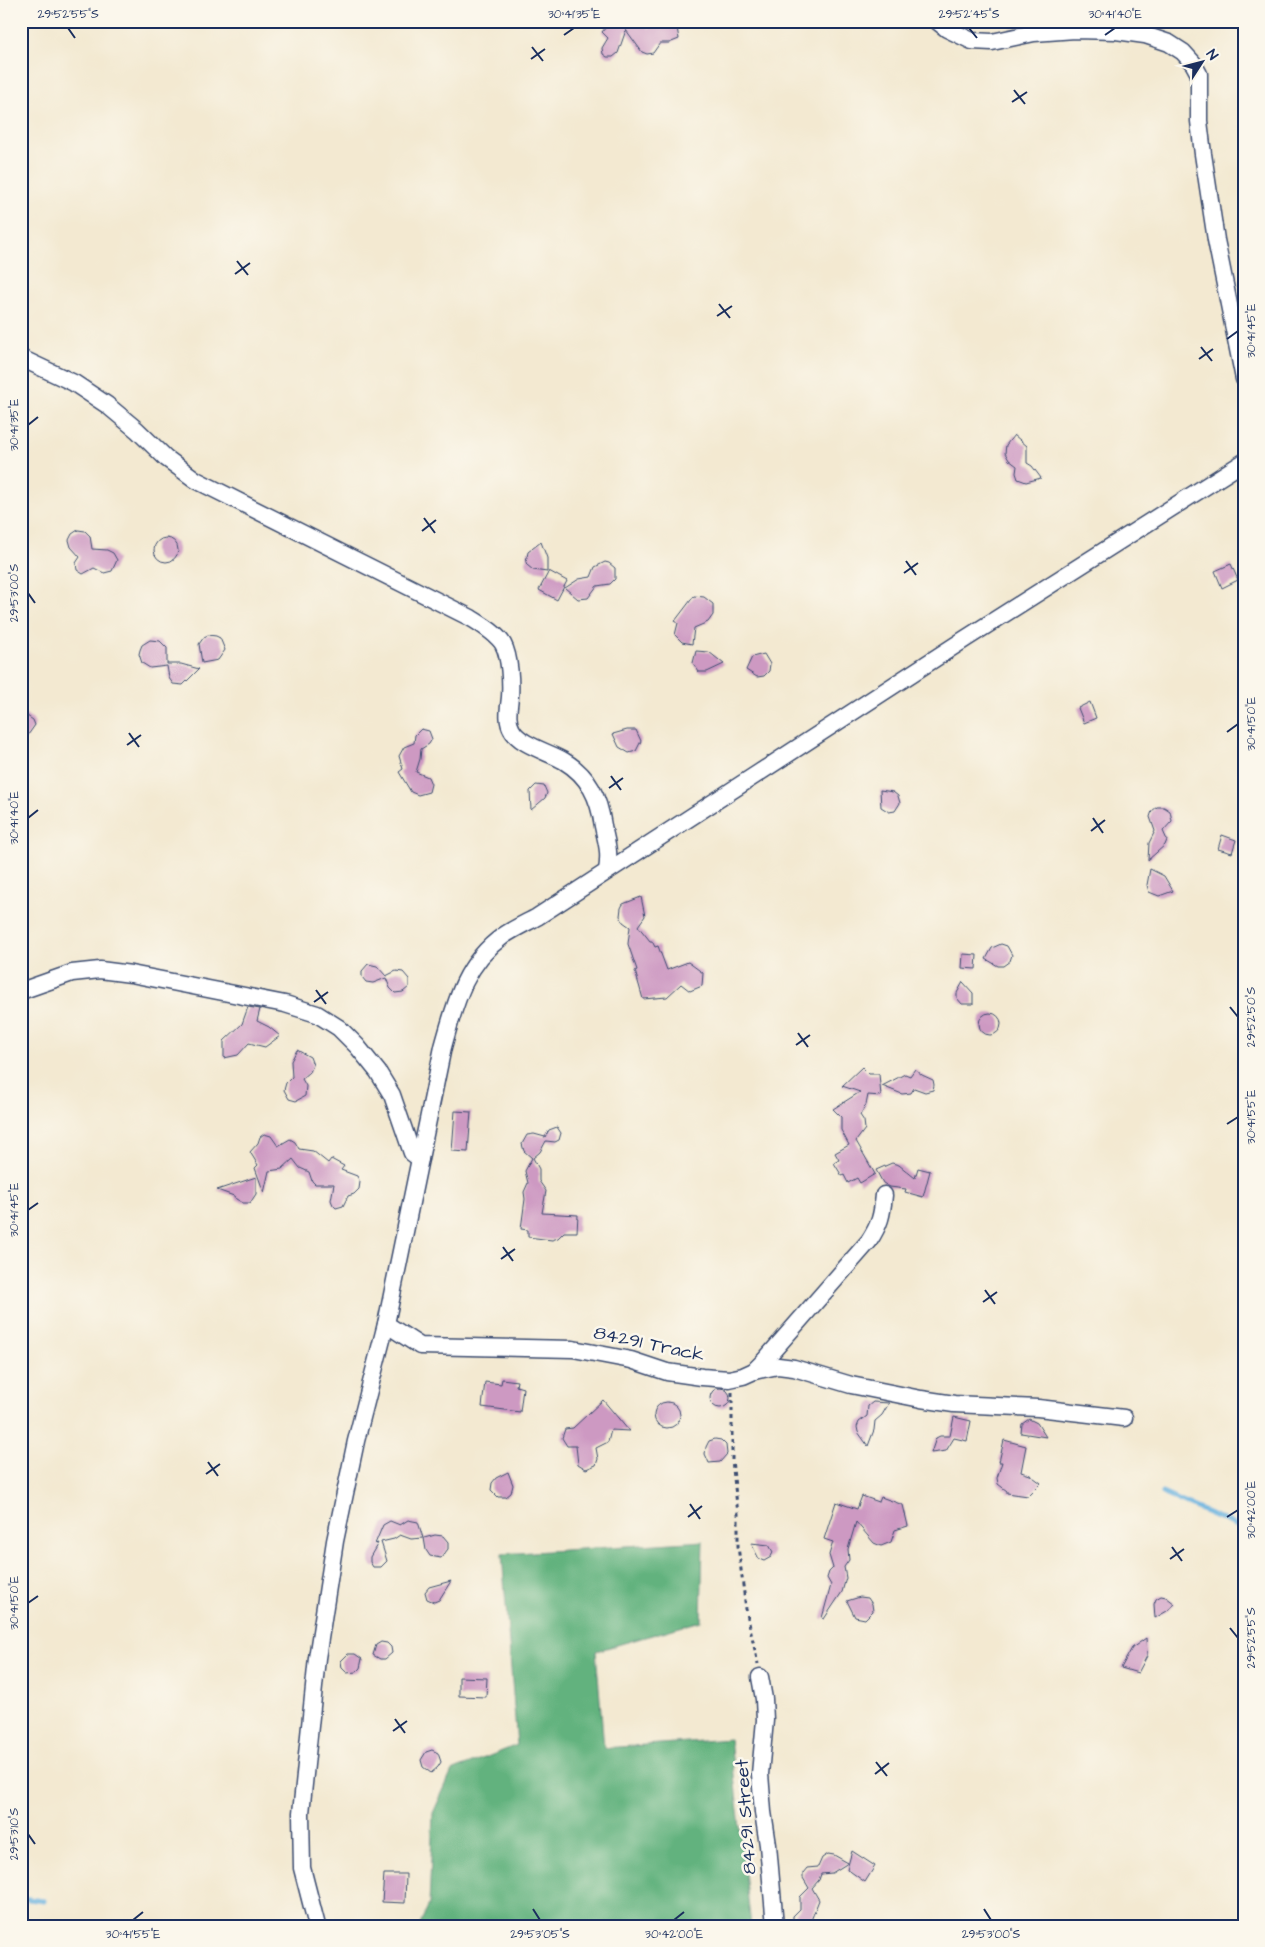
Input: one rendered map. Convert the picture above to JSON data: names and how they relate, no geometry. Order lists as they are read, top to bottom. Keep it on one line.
{"streets":{"street":["84291 Track","84291 Street"]},"north":"top right","coordinates":["29°52'55\"S","30°41'35\"E","29°52'45\"S","30°41'40\"E","30°41'45\"E","29°53'00\"S","30°41'50\"E","29°52'50\"S","30°41'55\"E","30°42'00\"E","29°53'10\"S","29°53'05\"S"]}
